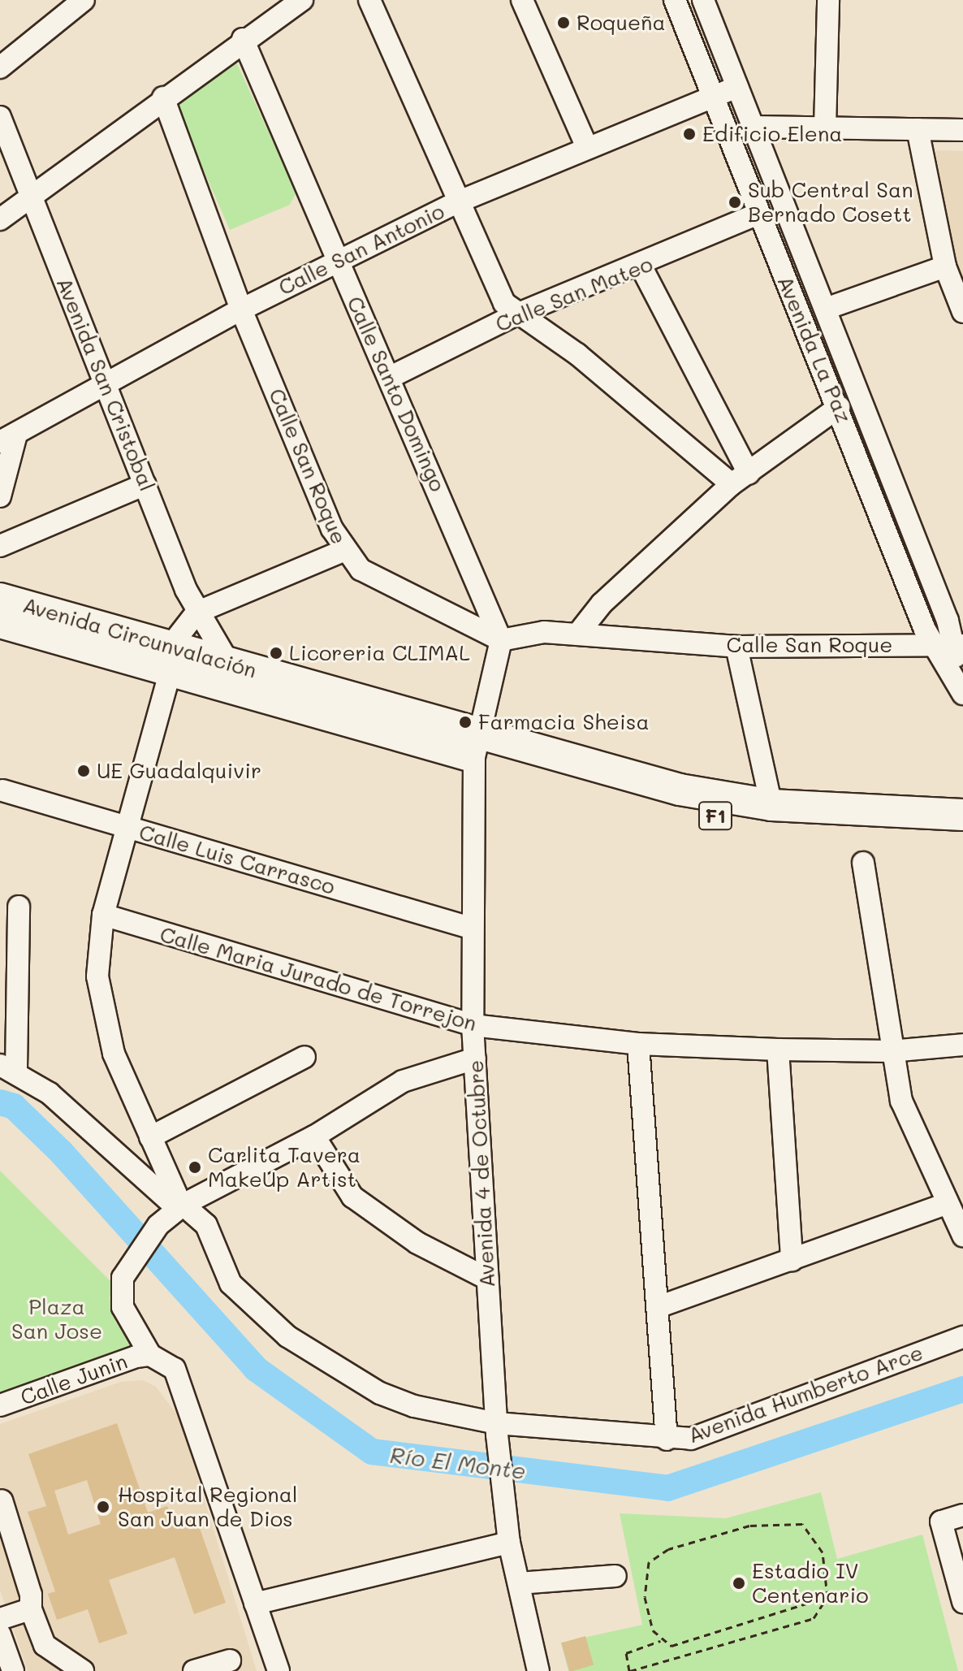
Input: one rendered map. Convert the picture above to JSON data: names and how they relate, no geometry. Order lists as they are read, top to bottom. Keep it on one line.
{"streets":{"highway":["Avenida Circunvalación","F1"],"street":["Calle San Antonio","Calle San Mateo","Avenida La Paz","Avenida San Cristobal","Calle Santo Domingo","Calle San Roque","Calle Luis Carrasco","Calle Maria Jurado de Torrejon","Avenida 4 de Octubre","Calle Junin","Avenida Humberto Arce"]},"crossings":[["Calle San Antonio","Avenida La Paz"],["Calle San Antonio","Avenida San Cristobal"],["Calle San Antonio","Calle Santo Domingo"],["Calle San Antonio","Calle San Roque"],["Calle San Mateo","Avenida La Paz"],["Calle San Mateo","Calle Santo Domingo"],["Avenida La Paz","Calle San Roque"],["Avenida San Cristobal","Avenida Circunvalación"],["Calle Santo Domingo","Calle San Roque"],["Avenida Circunvalación","Avenida 4 de Octubre"],["Calle Luis Carrasco","Avenida 4 de Octubre"],["Calle Maria Jurado de Torrejon","Avenida 4 de Octubre"],["Avenida 4 de Octubre","Avenida Humberto Arce"]],"water":["Río El Monte"],"parks":["Plaza San Jose"],"places":["Roqueña","Edificio Elena","Sub Central San Bernado Cosett","Licoreria CLIMAL","Farmacia Sheisa","UE Guadalquivir","Carlita Tavera MakeUp Artist","Hospital Regional San Juan de Dios","Estadio IV Centenario"]}
